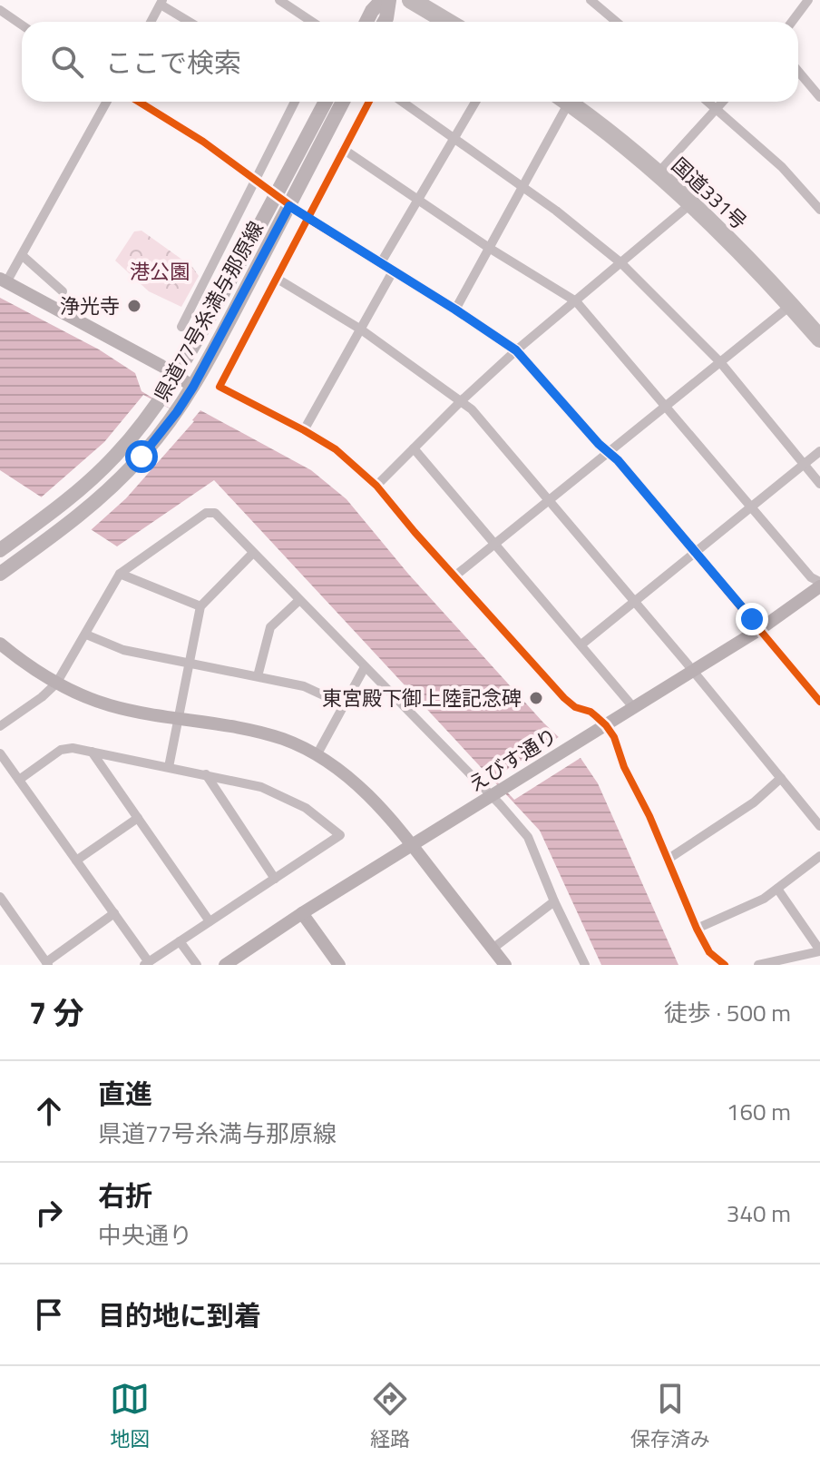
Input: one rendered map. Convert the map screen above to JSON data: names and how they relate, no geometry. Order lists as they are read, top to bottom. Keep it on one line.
{"streets":{"highway":["国道331号"],"main road":["県道77号糸満与那原線"],"street":["えびす通り"]},"parks":["港公園"],"places":["浄光寺","東宮殿下御上陸記念碑"],"page":{"search":"ここで検索","heading":["7 分","徒歩 · 500 m"],"list":[["直進","県道77号糸満与那原線","160 m"],["右折","中央通り","340 m"],"目的地に到着"],"nav":["地図","経路","保存済み"]}}
